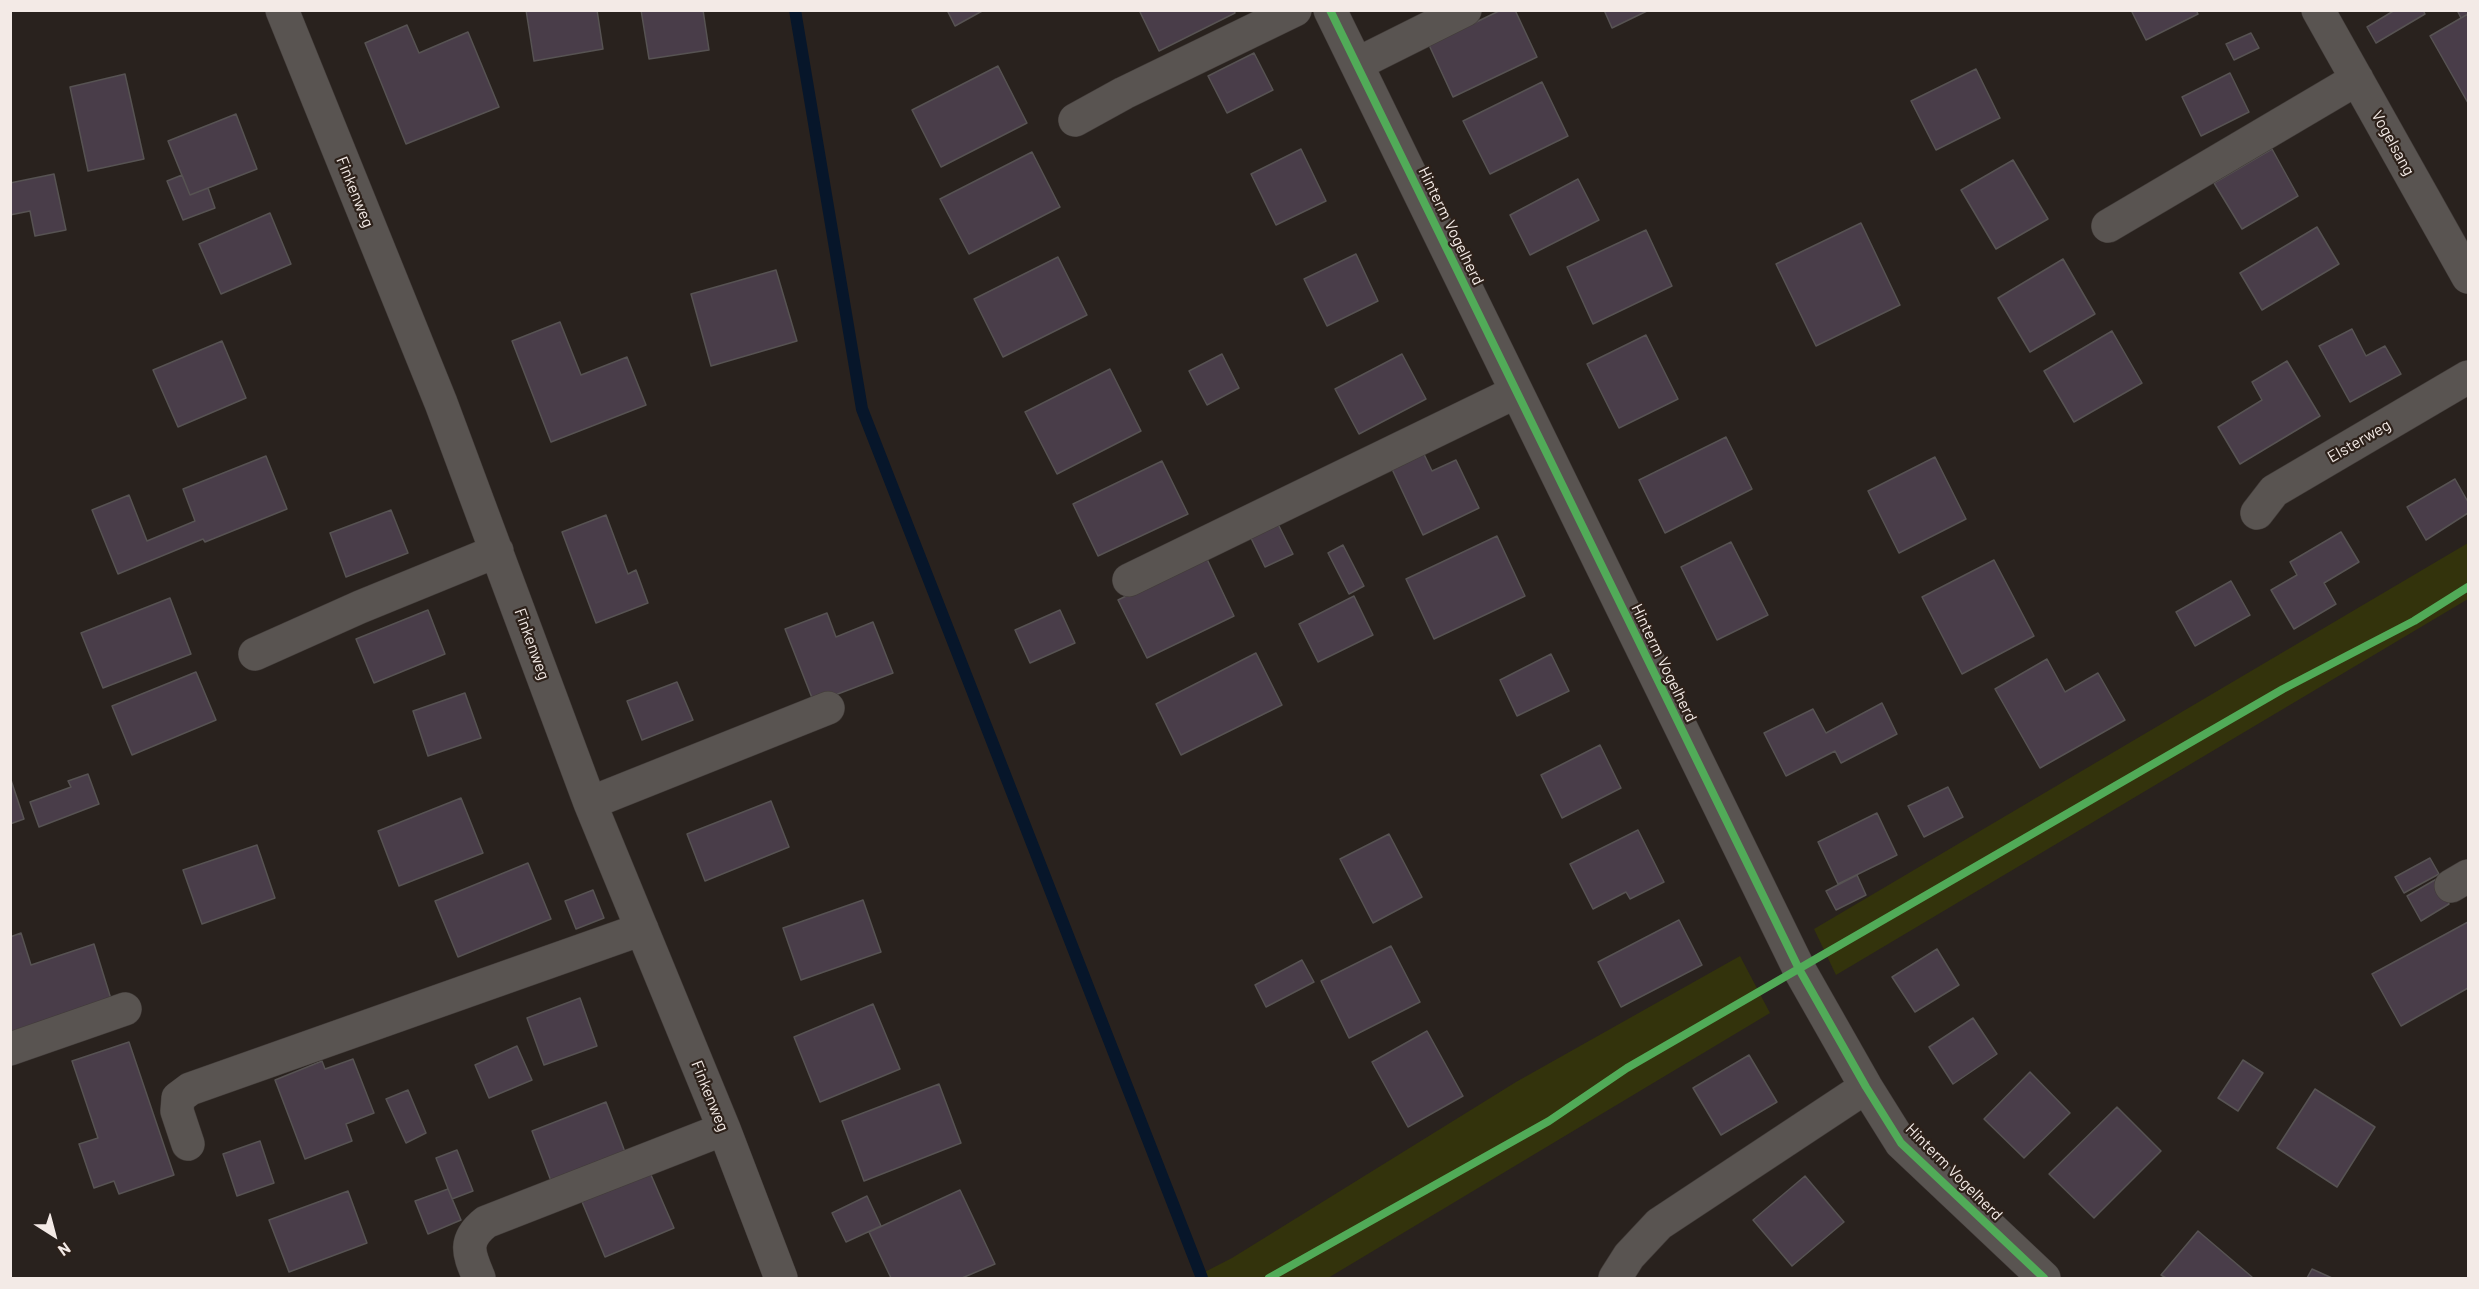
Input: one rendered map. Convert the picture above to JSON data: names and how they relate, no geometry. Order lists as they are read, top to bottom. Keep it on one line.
{"streets":{"street":["Vogelsang","Finkenweg","Hinterm Vogelherd","Elsterweg"]},"north":"bottom right"}
